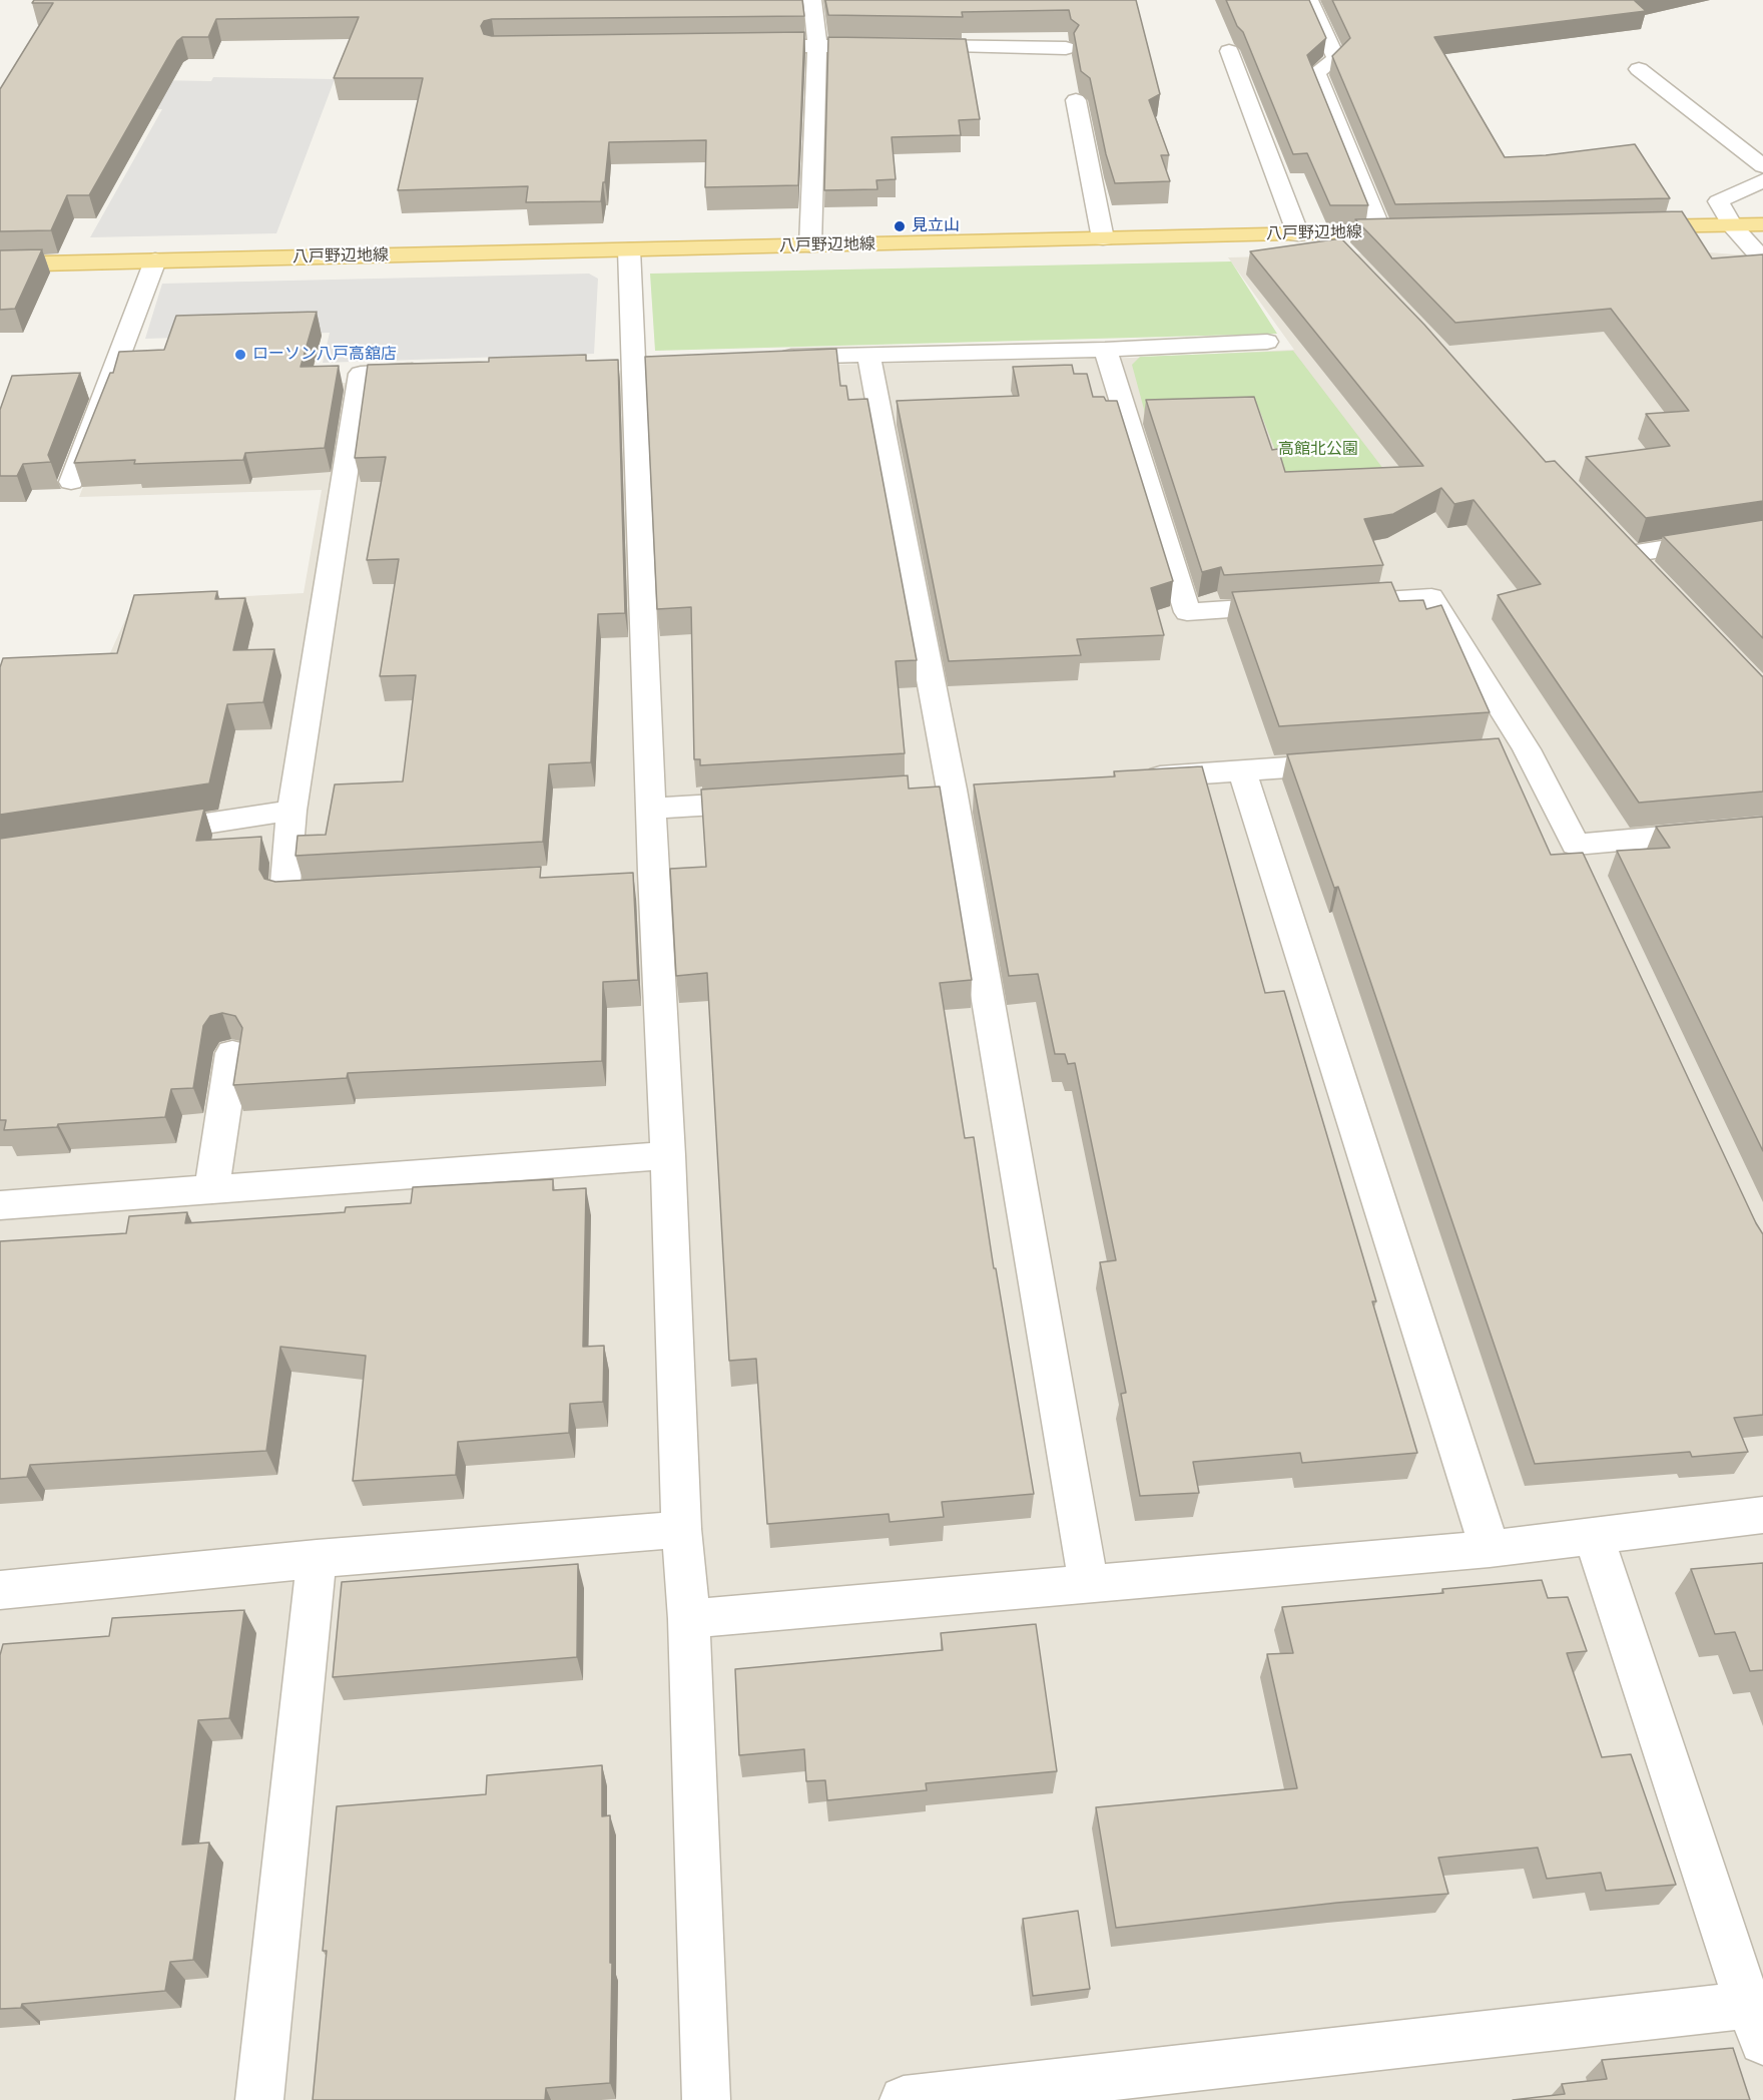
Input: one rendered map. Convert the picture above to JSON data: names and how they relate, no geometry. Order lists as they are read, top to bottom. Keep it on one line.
{"streets":{"main road":["八戸野辺地線"]},"parks":["高館北公園"],"places":["見立山","ローソン八戸高舘店"]}
